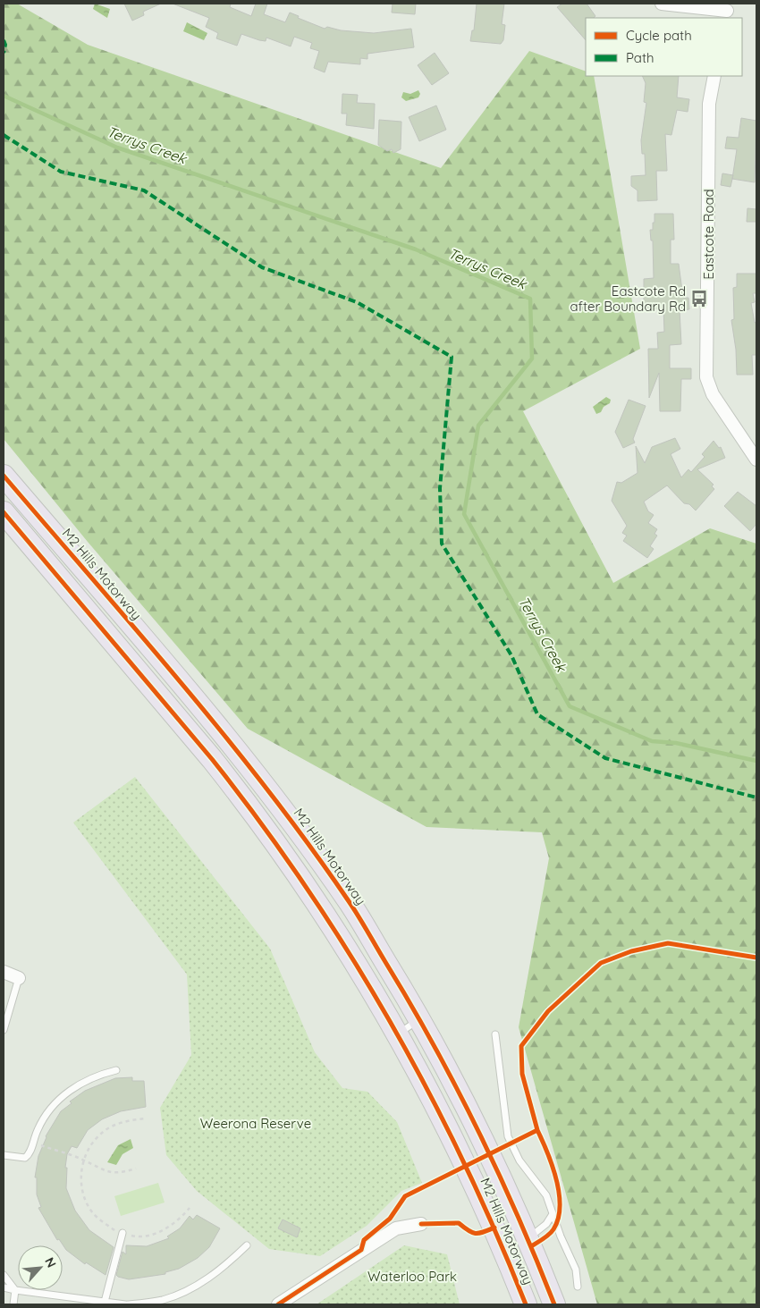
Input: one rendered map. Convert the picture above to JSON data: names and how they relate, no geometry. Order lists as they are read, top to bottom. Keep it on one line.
{"streets":{"highway":["M2 Hills Motorway"],"street":["Eastcote Road"]},"water":["Terrys Creek"],"parks":["Weerona Reserve","Waterloo Park"],"places":{"bus stop":["Eastcote Rd after Boundary Rd"]},"legend":["Cycle path","Path"],"north":"top right"}
